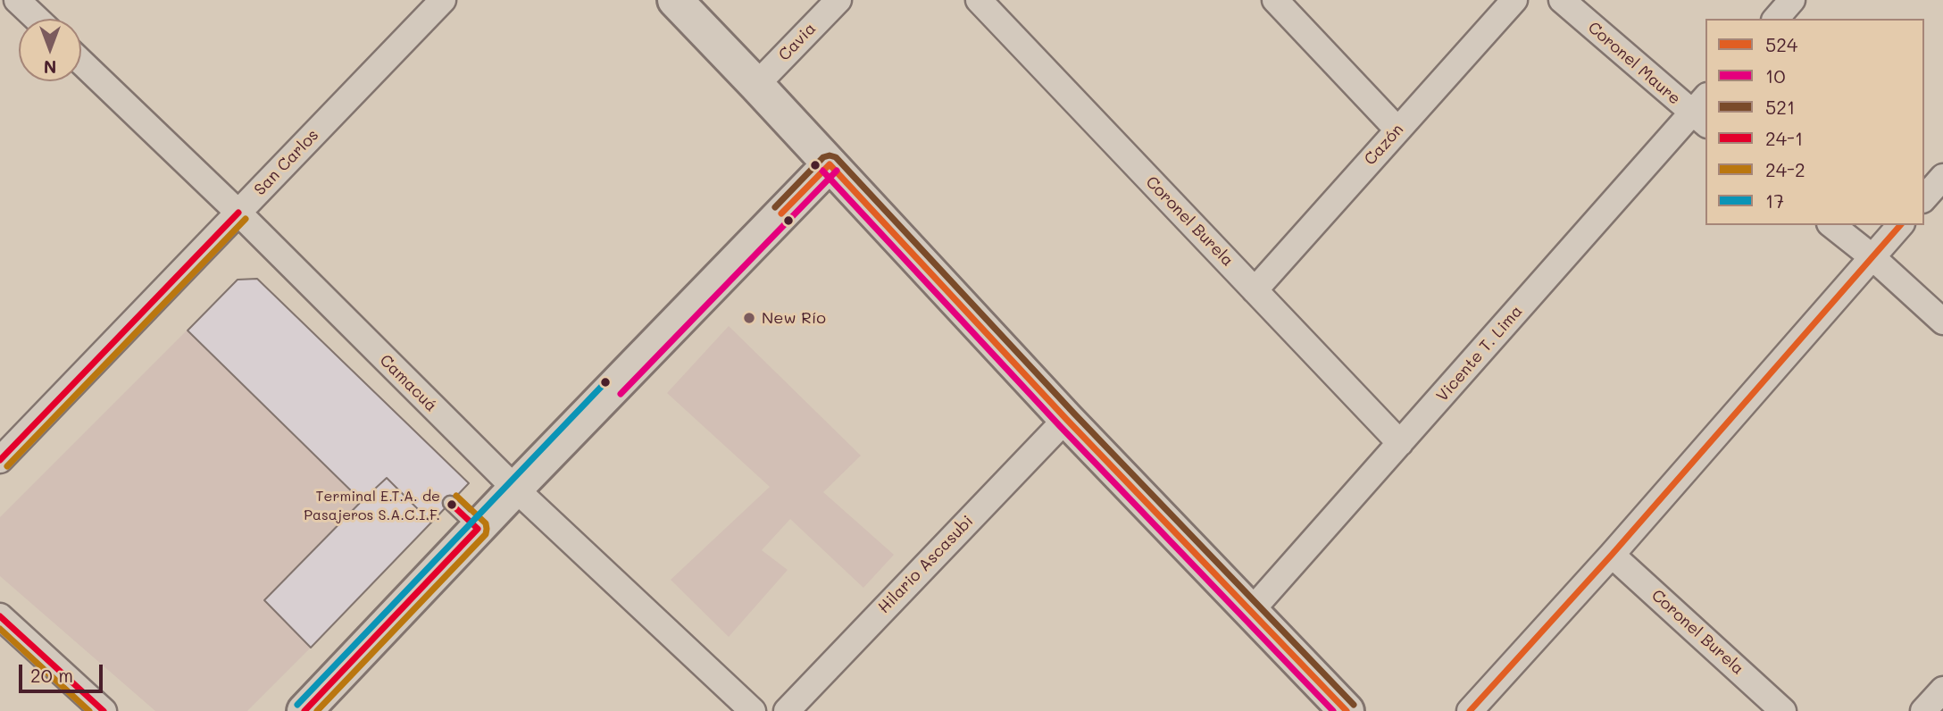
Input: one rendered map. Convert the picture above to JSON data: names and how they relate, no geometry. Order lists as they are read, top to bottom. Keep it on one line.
{"streets":{"street":["Cavia","Coronel Maure","Cazón","San Carlos","Coronel Burela","Vicente T. Lima","Camacuá","Hilario Ascasubi"]},"crossings":[["Coronel Maure","Vicente T. Lima"],["Cazón","Coronel Burela"],["San Carlos","Camacuá"],["Coronel Burela","Vicente T. Lima"]],"places":["New Río","Terminal E.T.A. de Pasajeros S.A.C.I.F."],"lines":["transit line 521","transit line 524","transit line 10","transit line 24-1","transit line 24-2","transit line 17"],"legend":["524","10","521","24-1","24-2","17"],"scale_bar":"20 m","north":"bottom"}
